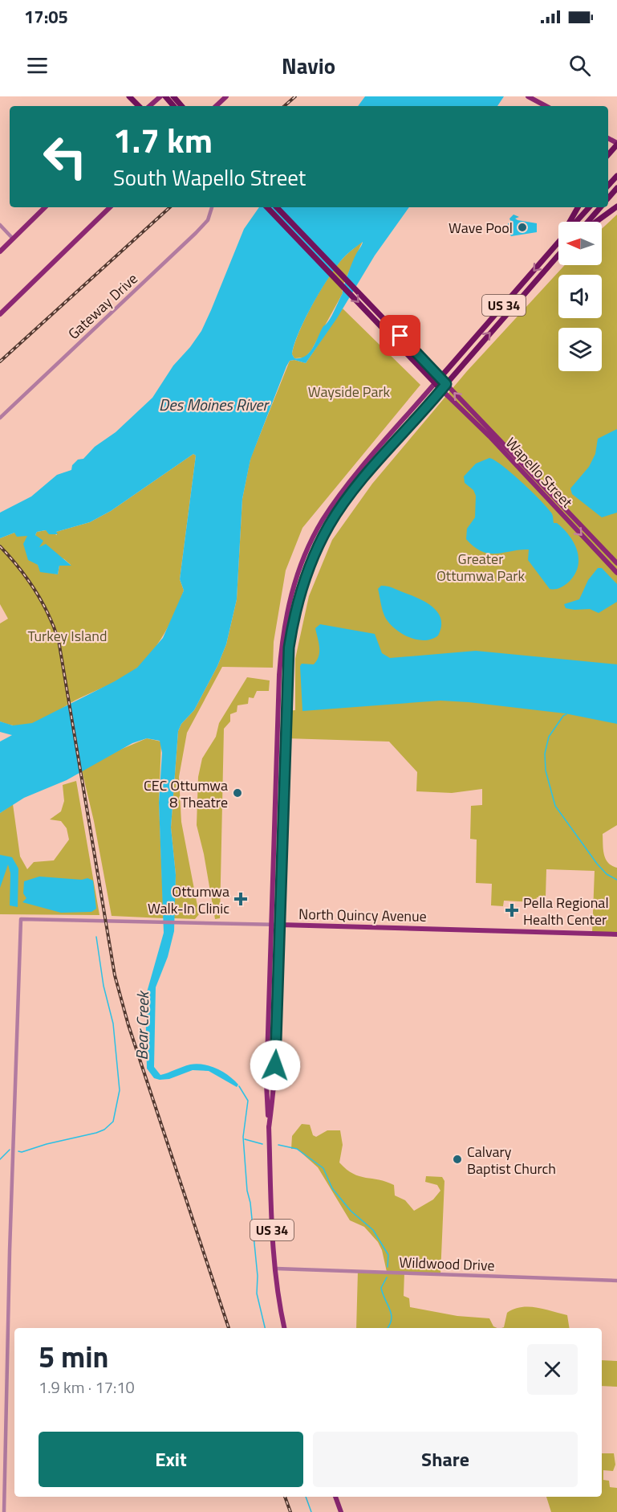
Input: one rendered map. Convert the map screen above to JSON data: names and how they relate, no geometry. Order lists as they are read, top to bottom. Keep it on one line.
{"streets":{"highway":["US 34"],"main road":["Wapello Street","North Quincy Avenue"],"street":["Gateway Drive","Wildwood Drive"]},"crossings":[["US 34","Wapello Street"],["US 34","North Quincy Avenue"],["US 34","Wildwood Drive"]],"water":["Des Moines River","Bear Creek"],"parks":["Wayside Park","Greater Ottumwa Park","Turkey Island"],"places":{"other":["Wave Pool","CEC Ottumwa 8 Theatre","Calvary Baptist Church"],"health":["Ottumwa Walk-In Clinic","Pella Regional Health Center"]},"north":"left","page":{"status":"17:05","header":"Navio","turn":["1.7 km","South Wapello Street"],"heading":["5 min","1.9 km · 17:10"],"buttons":["Exit","Share"]}}
